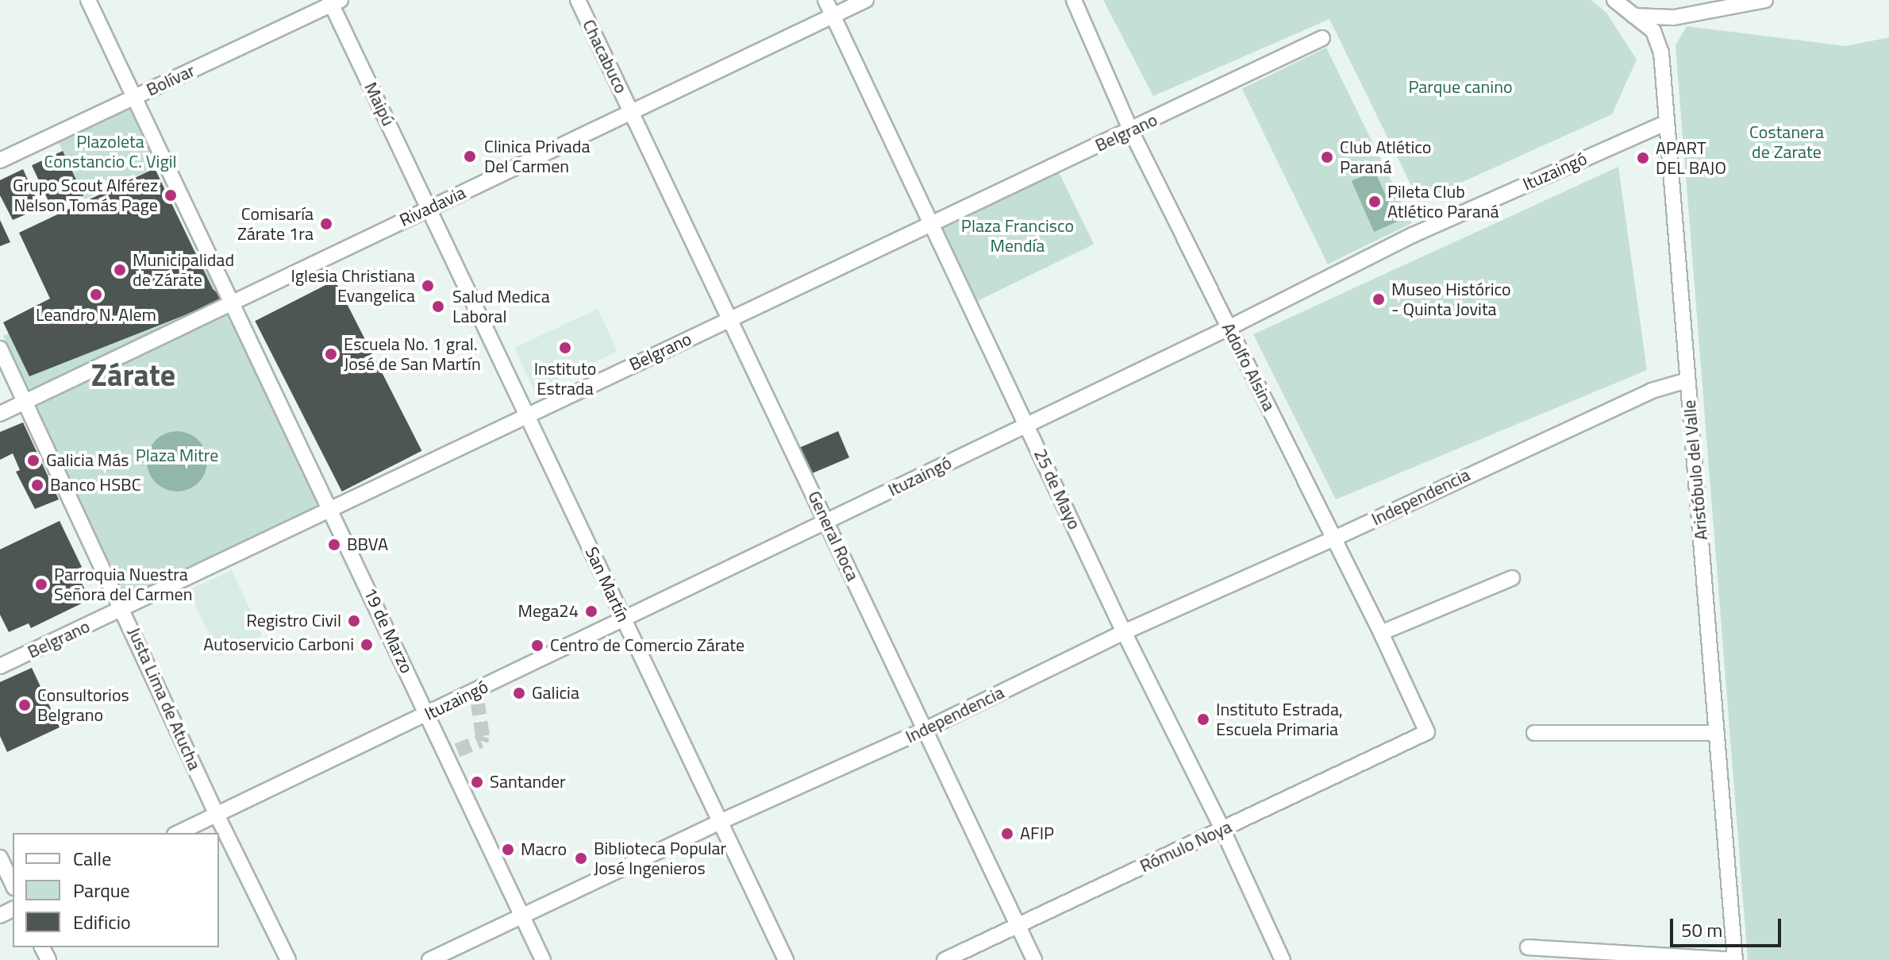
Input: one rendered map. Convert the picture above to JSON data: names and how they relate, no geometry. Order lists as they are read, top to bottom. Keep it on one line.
{"streets":{"street":["Chacabuco","Bolívar","Maipú","Belgrano","Ituzaingó","Rivadavia","Adolfo Alsina","Aristóbulo del Valle","25 de Mayo","Independencia","General Roca","San Martín","19 de Marzo","Justa Lima de Atucha","Rómulo Noya"]},"crossings":[["Chacabuco","Rivadavia"],["Chacabuco","General Roca"],["Bolívar","Maipú"],["Bolívar","19 de Marzo"],["Maipú","Rivadavia"],["Maipú","San Martín"],["Belgrano","Adolfo Alsina"],["Belgrano","25 de Mayo"],["Belgrano","General Roca"],["Belgrano","San Martín"],["Belgrano","19 de Marzo"],["Belgrano","Justa Lima de Atucha"],["Ituzaingó","Adolfo Alsina"],["Ituzaingó","Aristóbulo del Valle"],["Ituzaingó","25 de Mayo"],["Ituzaingó","General Roca"],["Ituzaingó","San Martín"],["Ituzaingó","19 de Marzo"],["Ituzaingó","Justa Lima de Atucha"],["Rivadavia","25 de Mayo"],["Rivadavia","General Roca"],["Rivadavia","San Martín"],["Rivadavia","19 de Marzo"],["Rivadavia","Justa Lima de Atucha"],["Adolfo Alsina","Independencia"],["Adolfo Alsina","Rómulo Noya"],["Aristóbulo del Valle","Independencia"],["25 de Mayo","Independencia"],["25 de Mayo","Rómulo Noya"],["Independencia","General Roca"],["Independencia","San Martín"],["Independencia","19 de Marzo"],["General Roca","Rómulo Noya"]],"districts":["Zárate"],"parks":["Parque canino","Costanera de Zarate","Plazoleta Constancio C. Vigil","Plaza Francisco Mendía","Plaza Mitre"],"places":["Clinica Privada Del Carmen","Club Atlético Paraná","APART DEL BAJO","Grupo Scout Alférez Nelson Tomás Page","Pileta Club Atlético Paraná","Comisaría Zárate 1ra","Municipalidad de Zárate","Iglesia Christiana Evangelica","Leandro N. Alem","Museo Histórico - Quinta Jovita","Salud Medica Laboral","Instituto Estrada","Escuela No. 1 gral. José de San Martín","Galicia Más","Banco HSBC","BBVA","Parroquia Nuestra Señora del Carmen","Mega24","Registro Civil","Autoservicio Carboni","Centro de Comercio Zárate","Galicia","Consultorios Belgrano","Instituto Estrada, Escuela Primaria","Santander","AFIP","Macro","Biblioteca Popular José Ingenieros"],"legend":["Calle","Parque","Edificio"],"scale_bar":"50 m"}
